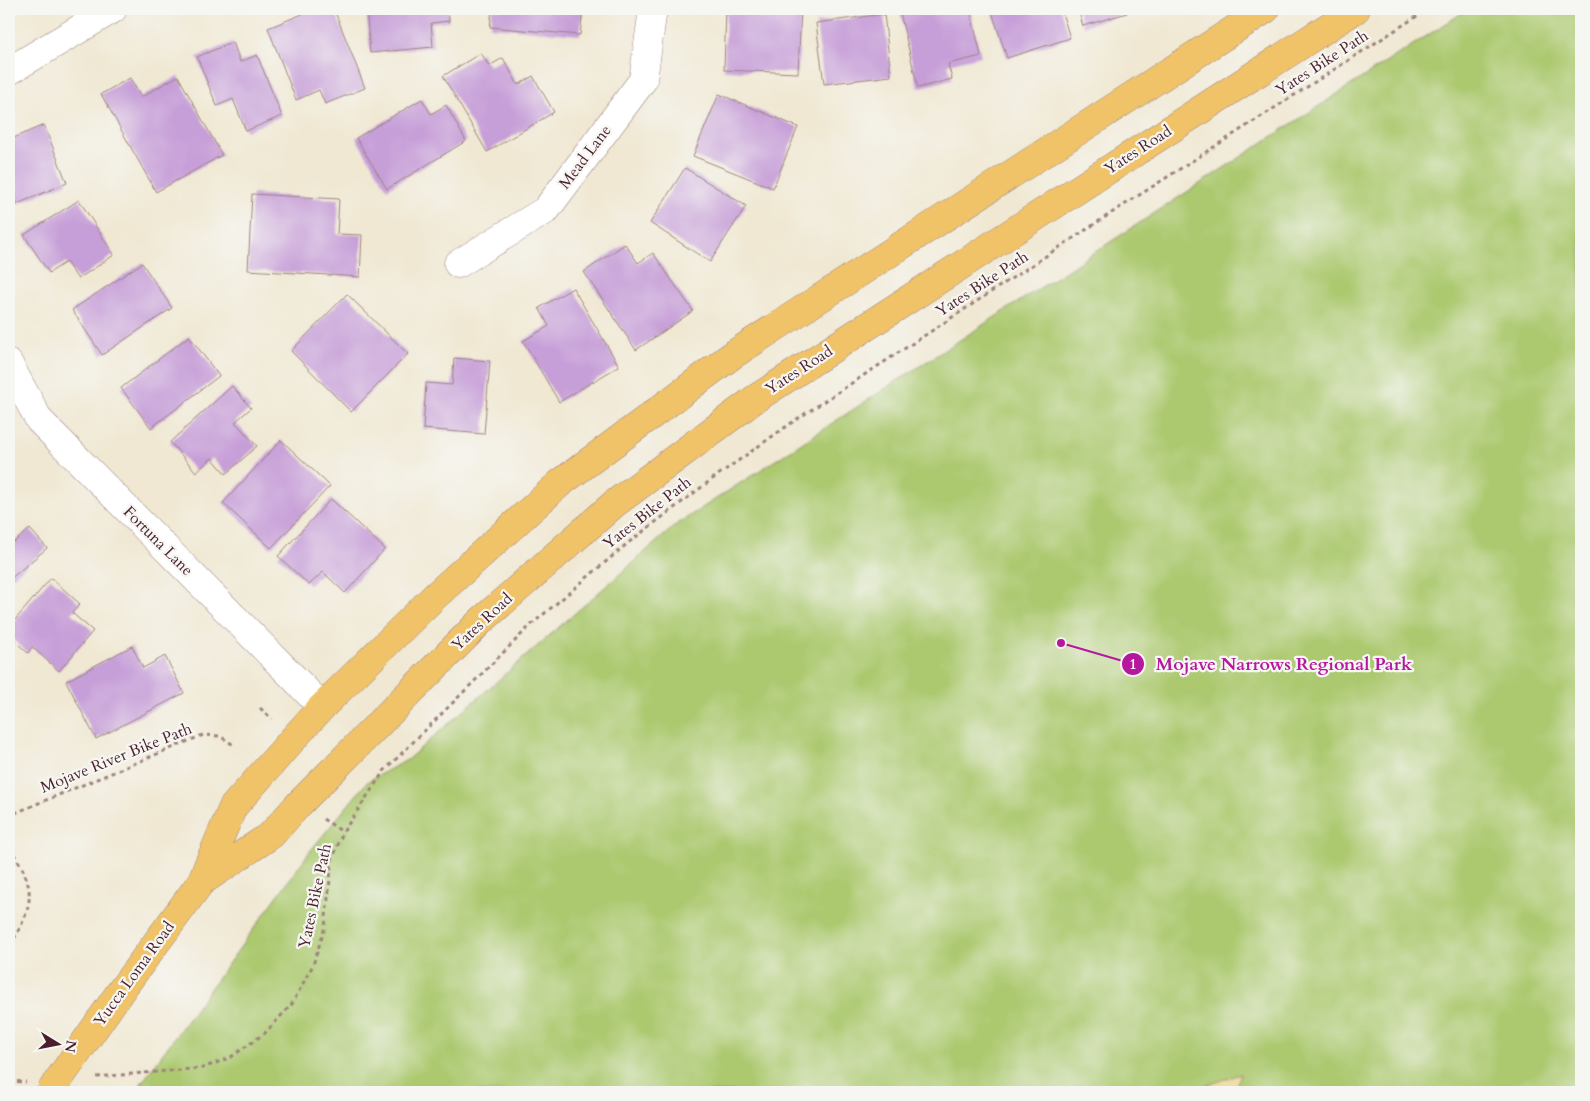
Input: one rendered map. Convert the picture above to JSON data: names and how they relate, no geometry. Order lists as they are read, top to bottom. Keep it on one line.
{"streets":{"main road":["Yates Road","Yucca Loma Road"],"street":["Mead Lane","Fortuna Lane"],"path":["Yates Bike Path","Mojave River Bike Path"]},"crossings":[["Yates Road","Yucca Loma Road"],["Fortuna Lane","Yucca Loma Road"]],"places":["Mojave Narrows Regional Park"],"north":"right"}
